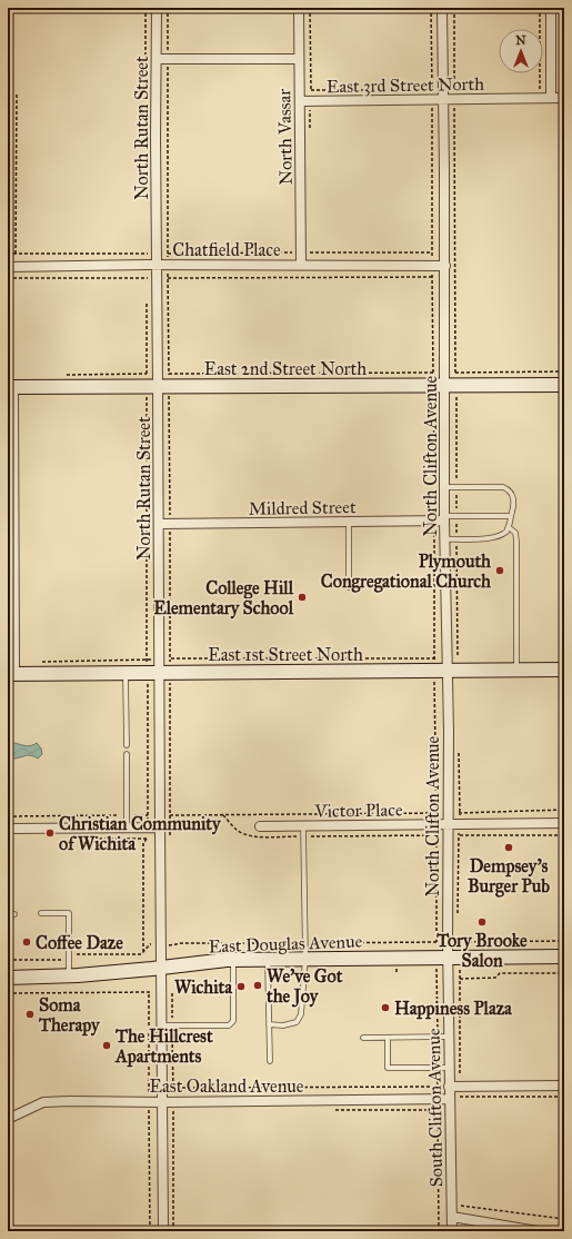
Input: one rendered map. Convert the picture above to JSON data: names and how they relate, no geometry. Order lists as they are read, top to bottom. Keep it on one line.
{"streets":{"street":["East 3rd Street North","North Rutan Street","North Vassar","Chatfield Place","East 2nd Street North","North Clifton Avenue","Mildred Street","East 1st Street North","Victor Place","East Douglas Avenue","East Oakland Avenue","South Clifton Avenue"]},"crossings":[["East 3rd Street North","North Vassar"],["East 3rd Street North","North Clifton Avenue"],["North Rutan Street","Chatfield Place"],["North Rutan Street","East 2nd Street North"],["North Rutan Street","Mildred Street"],["North Rutan Street","East 1st Street North"],["North Rutan Street","East Douglas Avenue"],["North Rutan Street","East Oakland Avenue"],["North Vassar","Chatfield Place"],["Chatfield Place","North Clifton Avenue"],["East 2nd Street North","North Clifton Avenue"],["North Clifton Avenue","Mildred Street"],["North Clifton Avenue","East 1st Street North"],["North Clifton Avenue","Victor Place"],["North Clifton Avenue","East Douglas Avenue"],["North Clifton Avenue","South Clifton Avenue"],["East Douglas Avenue","South Clifton Avenue"],["East Oakland Avenue","South Clifton Avenue"]],"places":["Plymouth Congregational Church","College Hill Elementary School","Christian Community of Wichita","Dempsey's Burger Pub","Tory Brooke Salon","Coffee Daze","We've Got the Joy","Wichita","Happiness Plaza","Soma Therapy","The Hillcrest Apartments"],"north":"top"}
